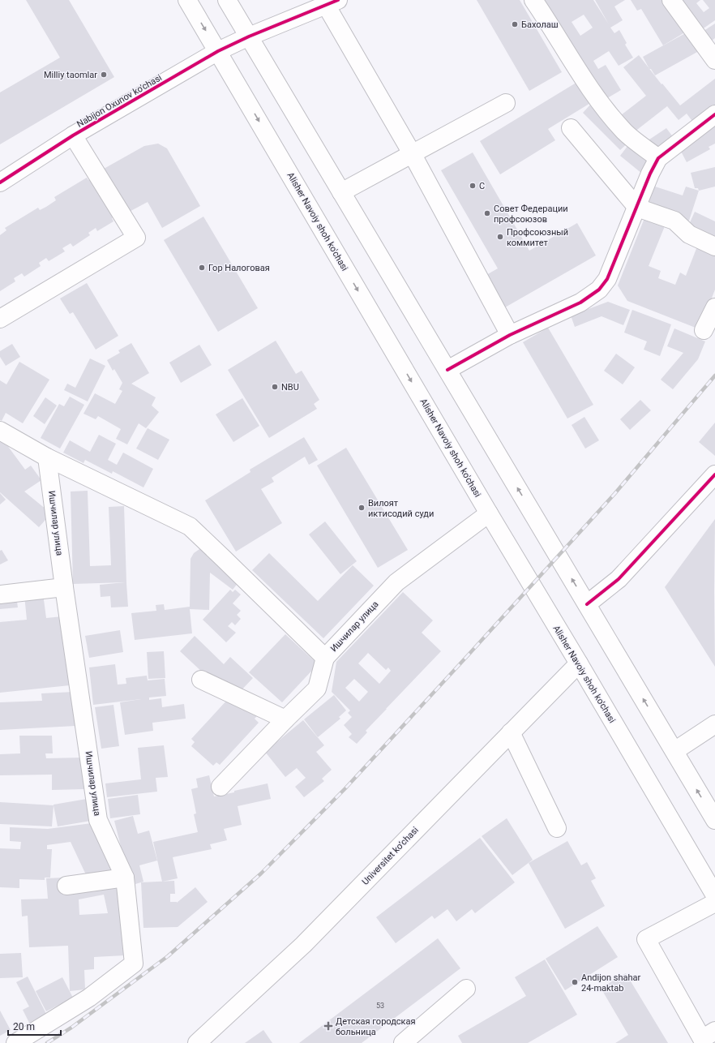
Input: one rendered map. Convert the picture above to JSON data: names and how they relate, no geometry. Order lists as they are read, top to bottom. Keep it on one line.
{"streets":{"main road":["Nabijon Oxunov ko'chasi","Alisher Navoiy shoh ko'chasi","Ишчилар улица","Universitet kо‘chasi"]},"crossings":[["Nabijon Oxunov ko'chasi","Alisher Navoiy shoh ko'chasi"],["Alisher Navoiy shoh ko'chasi","Ишчилар улица"],["Alisher Navoiy shoh ko'chasi","Universitet kо‘chasi"]],"places":{"other":["Бахолаш","Milliy taomlar","С","Совет Федерации профсоюзов","Профсоюзный коммитет","Гор Налоговая","NBU","Вилоят иктисодий суди","Andijon shahar 24-maktab"],"health":["Детская городская больница"]},"house_numbers":["53"],"scale_bar":"20 m"}
